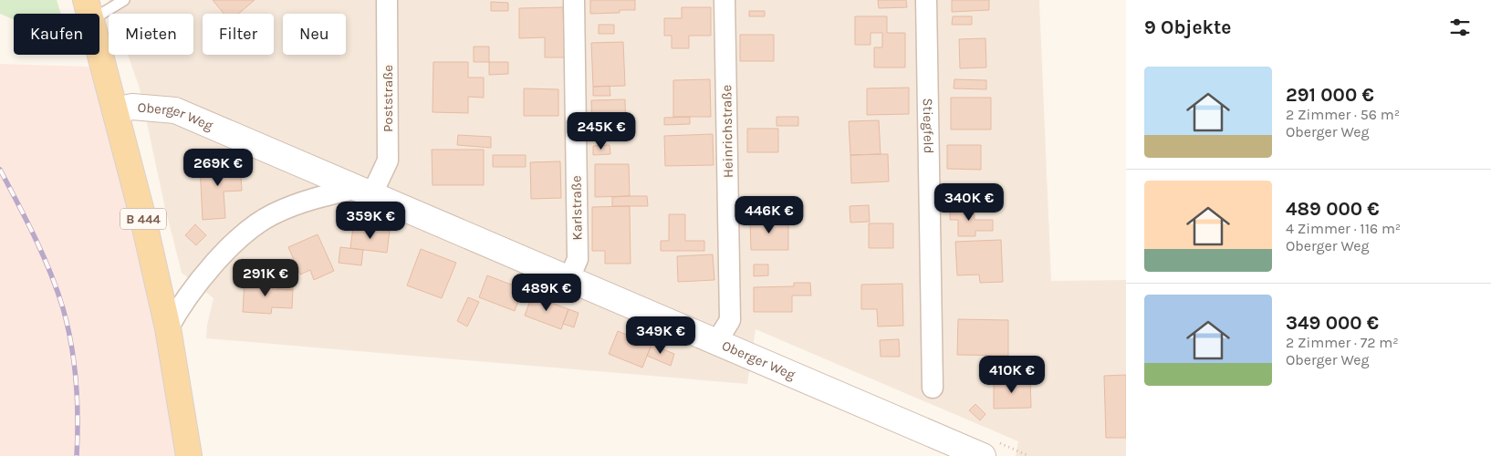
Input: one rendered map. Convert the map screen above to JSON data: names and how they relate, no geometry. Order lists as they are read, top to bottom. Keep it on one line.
{"streets":{"main road":["B 444"],"street":["Poststraße","Oberger Weg","Stiegfeld","Heinrichstraße","Karlstraße"]},"crossings":[["Poststraße","Oberger Weg"],["Oberger Weg","Heinrichstraße"],["Oberger Weg","Karlstraße"],["Oberger Weg","B 444"]],"page":{"heading":"9 Objekte","chip":["Kaufen","Mieten","Filter","Neu"],"list":[{"name":"291 000 €","note":"2 Zimmer · 56 m² · Oberger Weg"},{"name":"489 000 €","note":"4 Zimmer · 116 m² · Oberger Weg"},{"name":"349 000 €","note":"2 Zimmer · 72 m² · Oberger Weg"}],"price":["245K €","269K €","340K €","446K €","359K €","291K €","489K €","349K €","410K €"]}}
